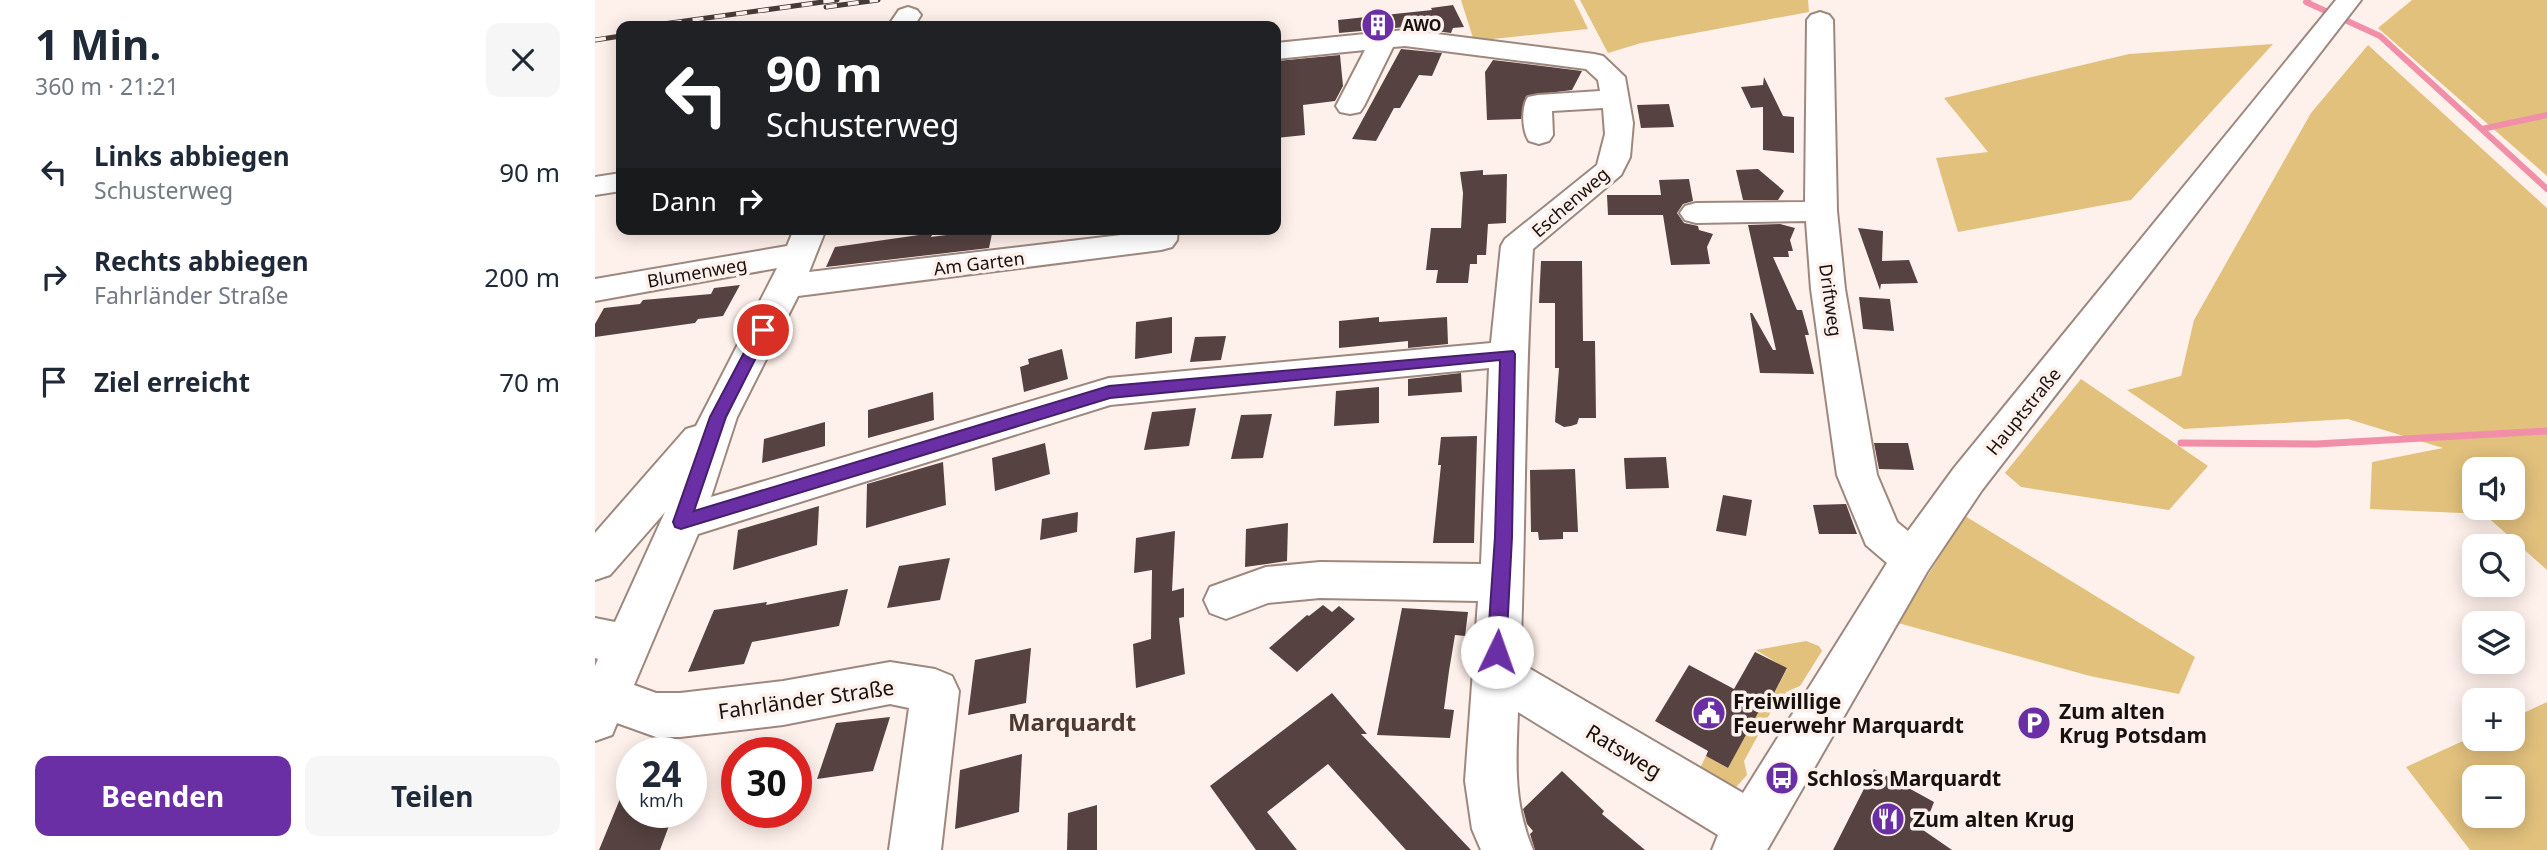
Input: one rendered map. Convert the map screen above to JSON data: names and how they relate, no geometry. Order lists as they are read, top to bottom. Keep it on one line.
{"streets":{"street":["Eschenweg","Am Garten","Blumenweg","Driftweg","Hauptstraße","Fahrländer Straße","Ratsweg"]},"crossings":[["Eschenweg","Ratsweg"],["Am Garten","Blumenweg"],["Am Garten","Fahrländer Straße"],["Blumenweg","Fahrländer Straße"],["Driftweg","Hauptstraße"],["Hauptstraße","Ratsweg"]],"districts":["Marquardt"],"places":{"building":["AWO"],"public building":["Freiwillige Feuerwehr Marquardt"],"parking":["Zum alten Krug Potsdam"],"bus stop":["Schloss Marquardt"],"restaurant":["Zum alten Krug"]},"page":{"heading":["1 Min.","360 m · 21:21"],"turn":["90 m","Schusterweg"],"list":[{"name":"Links abbiegen","note":"Schusterweg","value":"90 m"},{"name":"Rechts abbiegen","note":"Fahrländer Straße","value":"200 m"},{"name":"Ziel erreicht","value":"70 m"}],"then":"Dann","map_buttons":["+","−"],"speed":"24 km/h","limit":"30","buttons":["Beenden","Teilen"]}}
